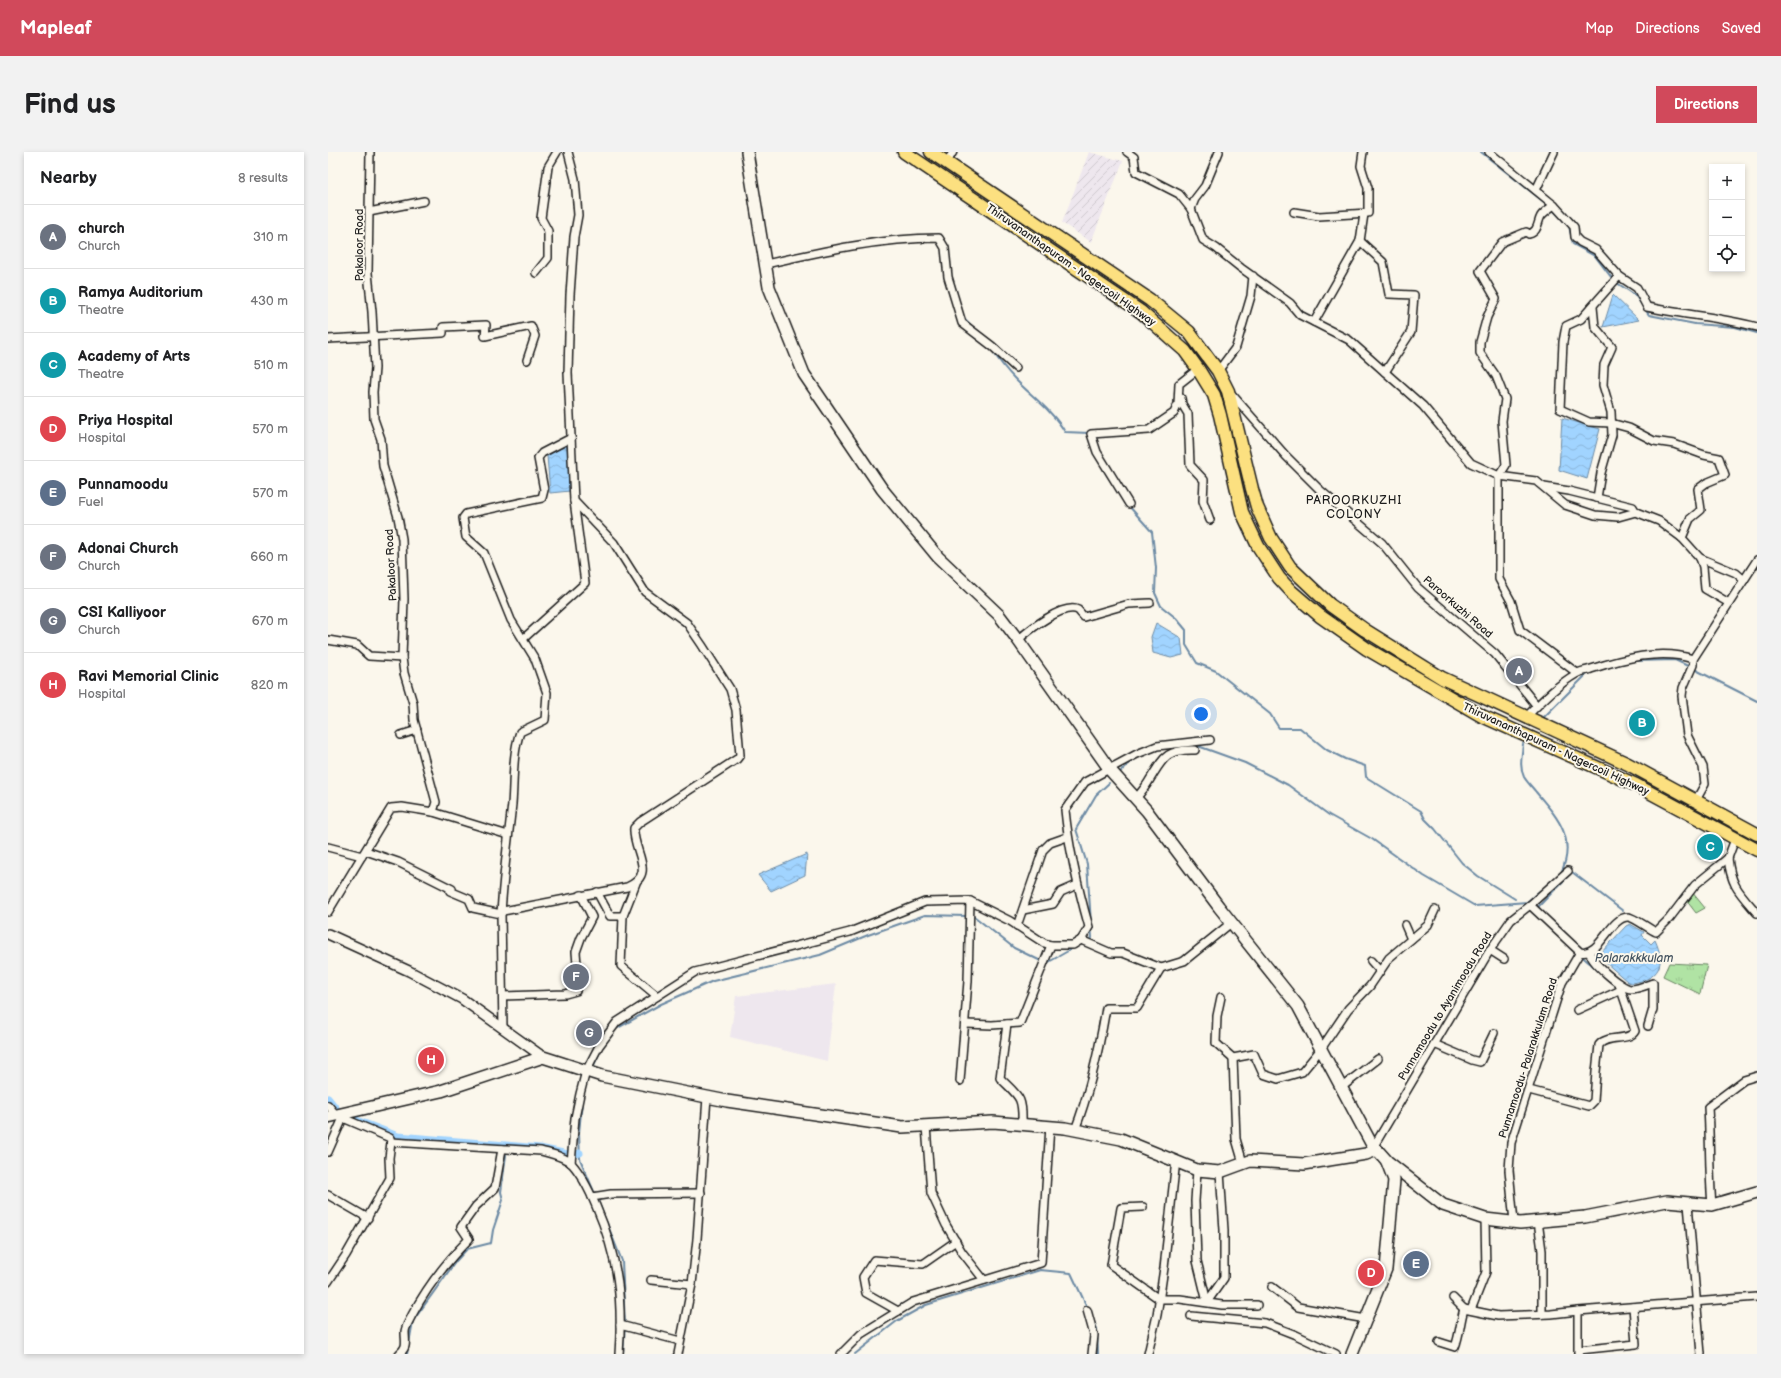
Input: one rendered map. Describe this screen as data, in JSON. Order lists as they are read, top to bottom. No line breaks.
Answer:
{"streets":{"main road":["Thiruvananthapuram - Nagercoil Highway"],"street":["Pakaloor Road","Paroorkuzhi Road","Punnamoodu to Ayanimoodu Road","Punnamoodu- Palarakkulam Road"]},"crossings":[["Thiruvananthapuram - Nagercoil Highway","Paroorkuzhi Road"]],"districts":["PAROORKUZHI COLONY"],"water":["Palarakkkulam"],"page":{"header":"Mapleaf","nav":["Map","Directions","Saved"],"buttons":"Directions","title":"Find us","heading":["Nearby","8 results"],"map_buttons":["+","−"],"list":[{"mark":"A","name":"church","note":"Church","value":"310 m"},{"mark":"B","name":"Ramya Auditorium","note":"Theatre","value":"430 m"},{"mark":"C","name":"Academy of Arts","note":"Theatre","value":"510 m"},{"mark":"D","name":"Priya Hospital","note":"Hospital","value":"570 m"},{"mark":"E","name":"Punnamoodu","note":"Fuel","value":"570 m"},{"mark":"F","name":"Adonai Church","note":"Church","value":"660 m"},{"mark":"G","name":"CSI Kalliyoor","note":"Church","value":"670 m"},{"mark":"H","name":"Ravi Memorial Clinic","note":"Hospital","value":"820 m"}],"pins":["A","B","C","F","G","H","E","D"]}}
